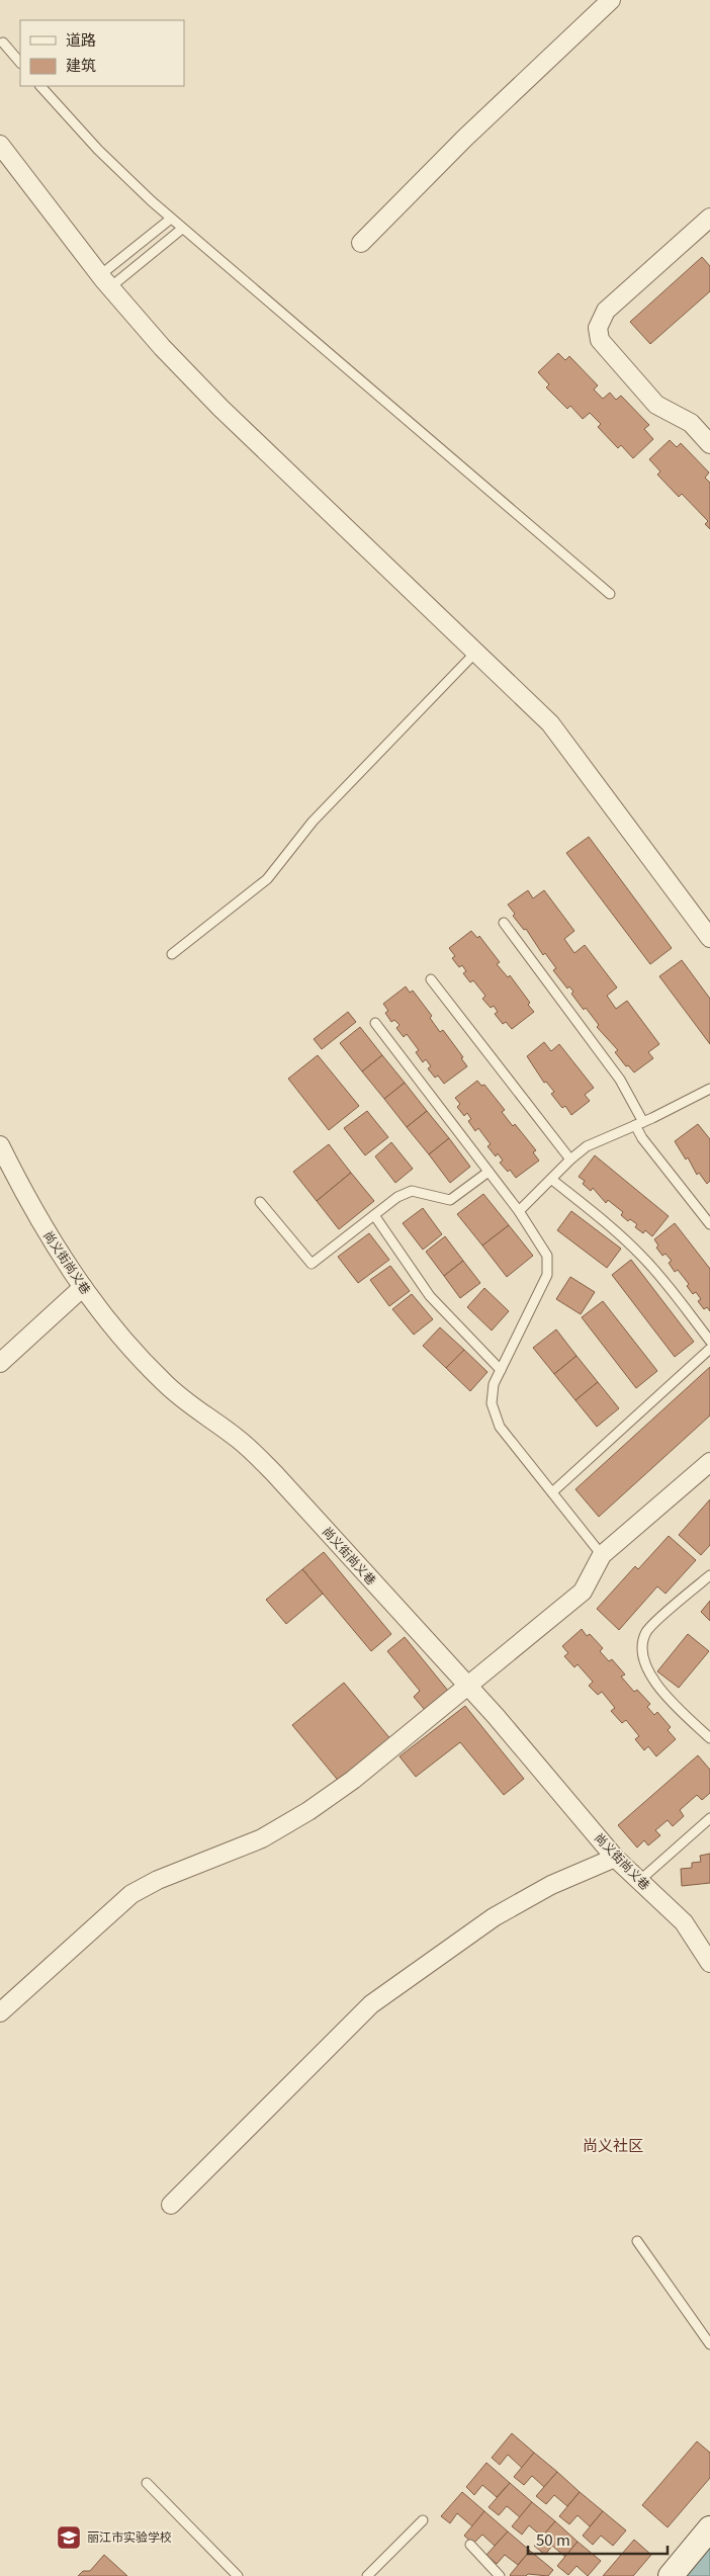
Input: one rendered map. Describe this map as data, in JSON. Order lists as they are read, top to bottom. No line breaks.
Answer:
{"streets":{"street":["尚义街尚义巷"]},"districts":["尚义社区"],"places":{"school or university":["丽江市实验学校"]},"legend":["道路","建筑"],"scale_bar":"50 m"}
